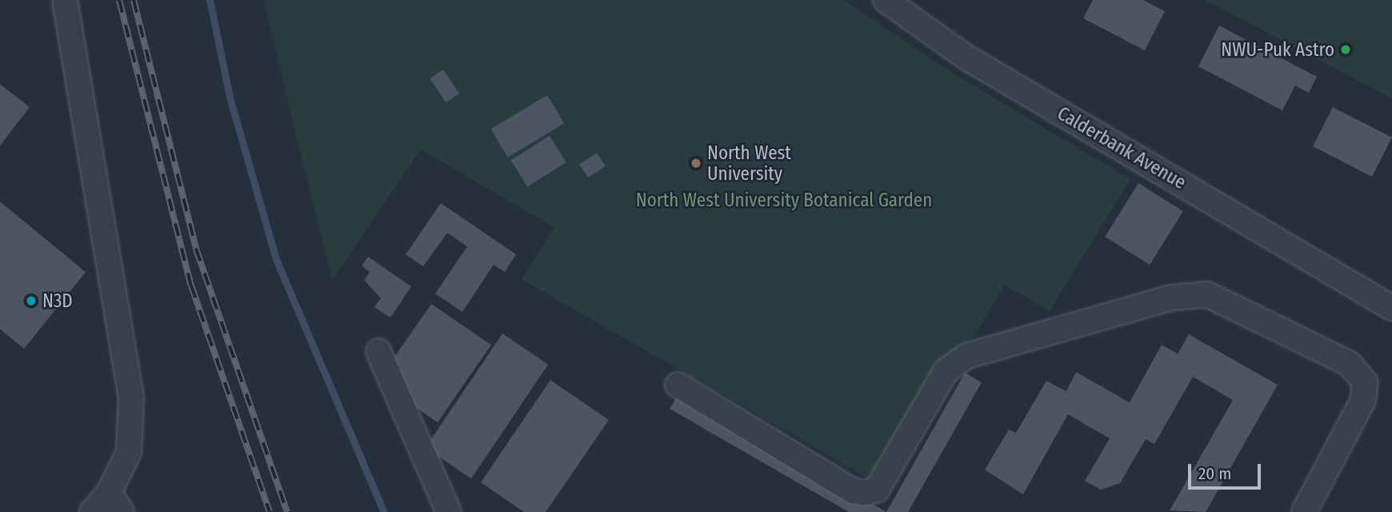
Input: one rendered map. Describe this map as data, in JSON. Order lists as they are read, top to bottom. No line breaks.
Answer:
{"streets":{"street":["Calderbank Avenue"]},"parks":["North West University Botanical Garden"],"places":["NWU-Puk Astro","North West University","N3D"],"scale_bar":"20 m"}
